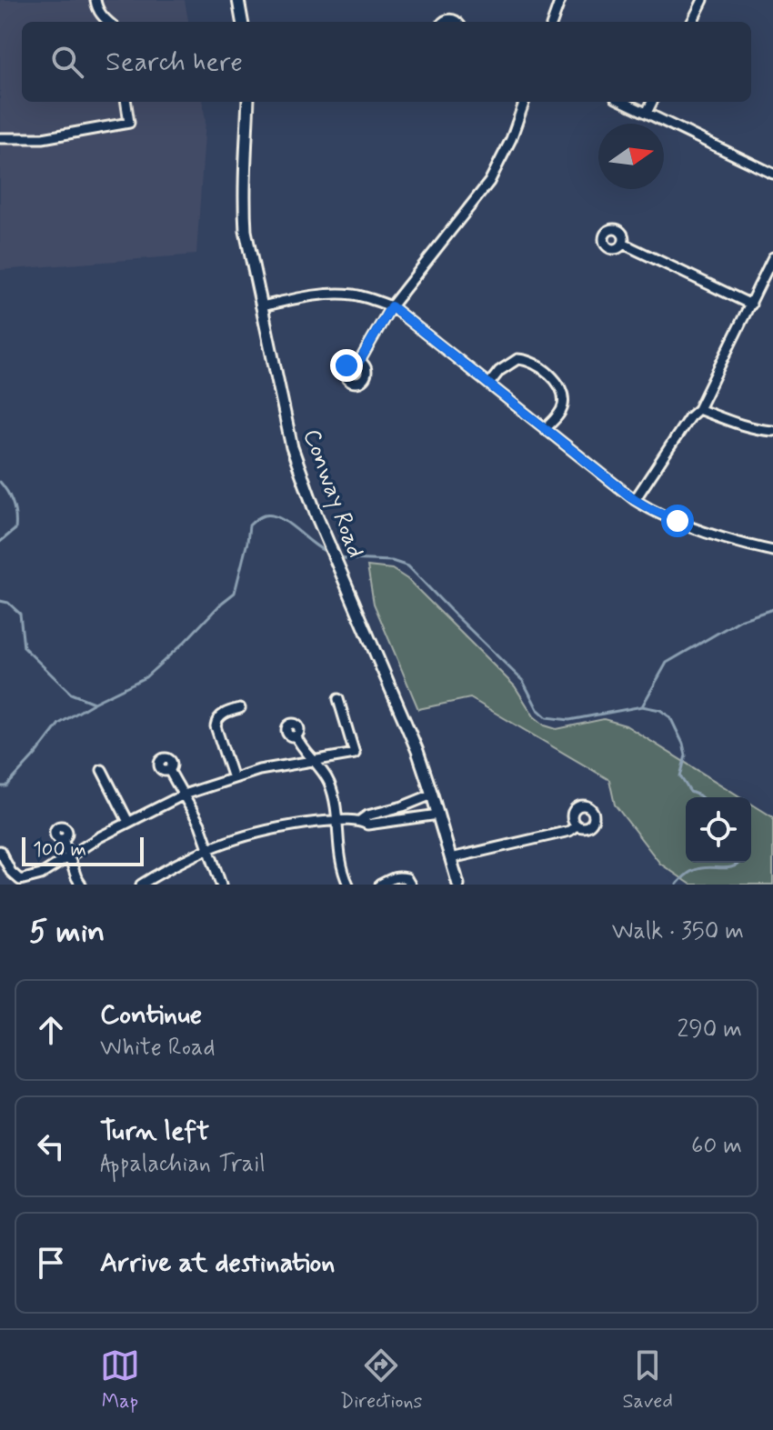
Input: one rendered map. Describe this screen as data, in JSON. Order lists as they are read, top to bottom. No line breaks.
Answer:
{"streets":{"street":["Conway Road"]},"scale_bar":"100 m","north":"right","page":{"search":"Search here","scale":"100 m","heading":["5 min","Walk · 350 m"],"list":[["Continue","White Road","290 m"],["Turn left","Appalachian Trail","60 m"],"Arrive at destination"],"nav":["Map","Directions","Saved"]}}
